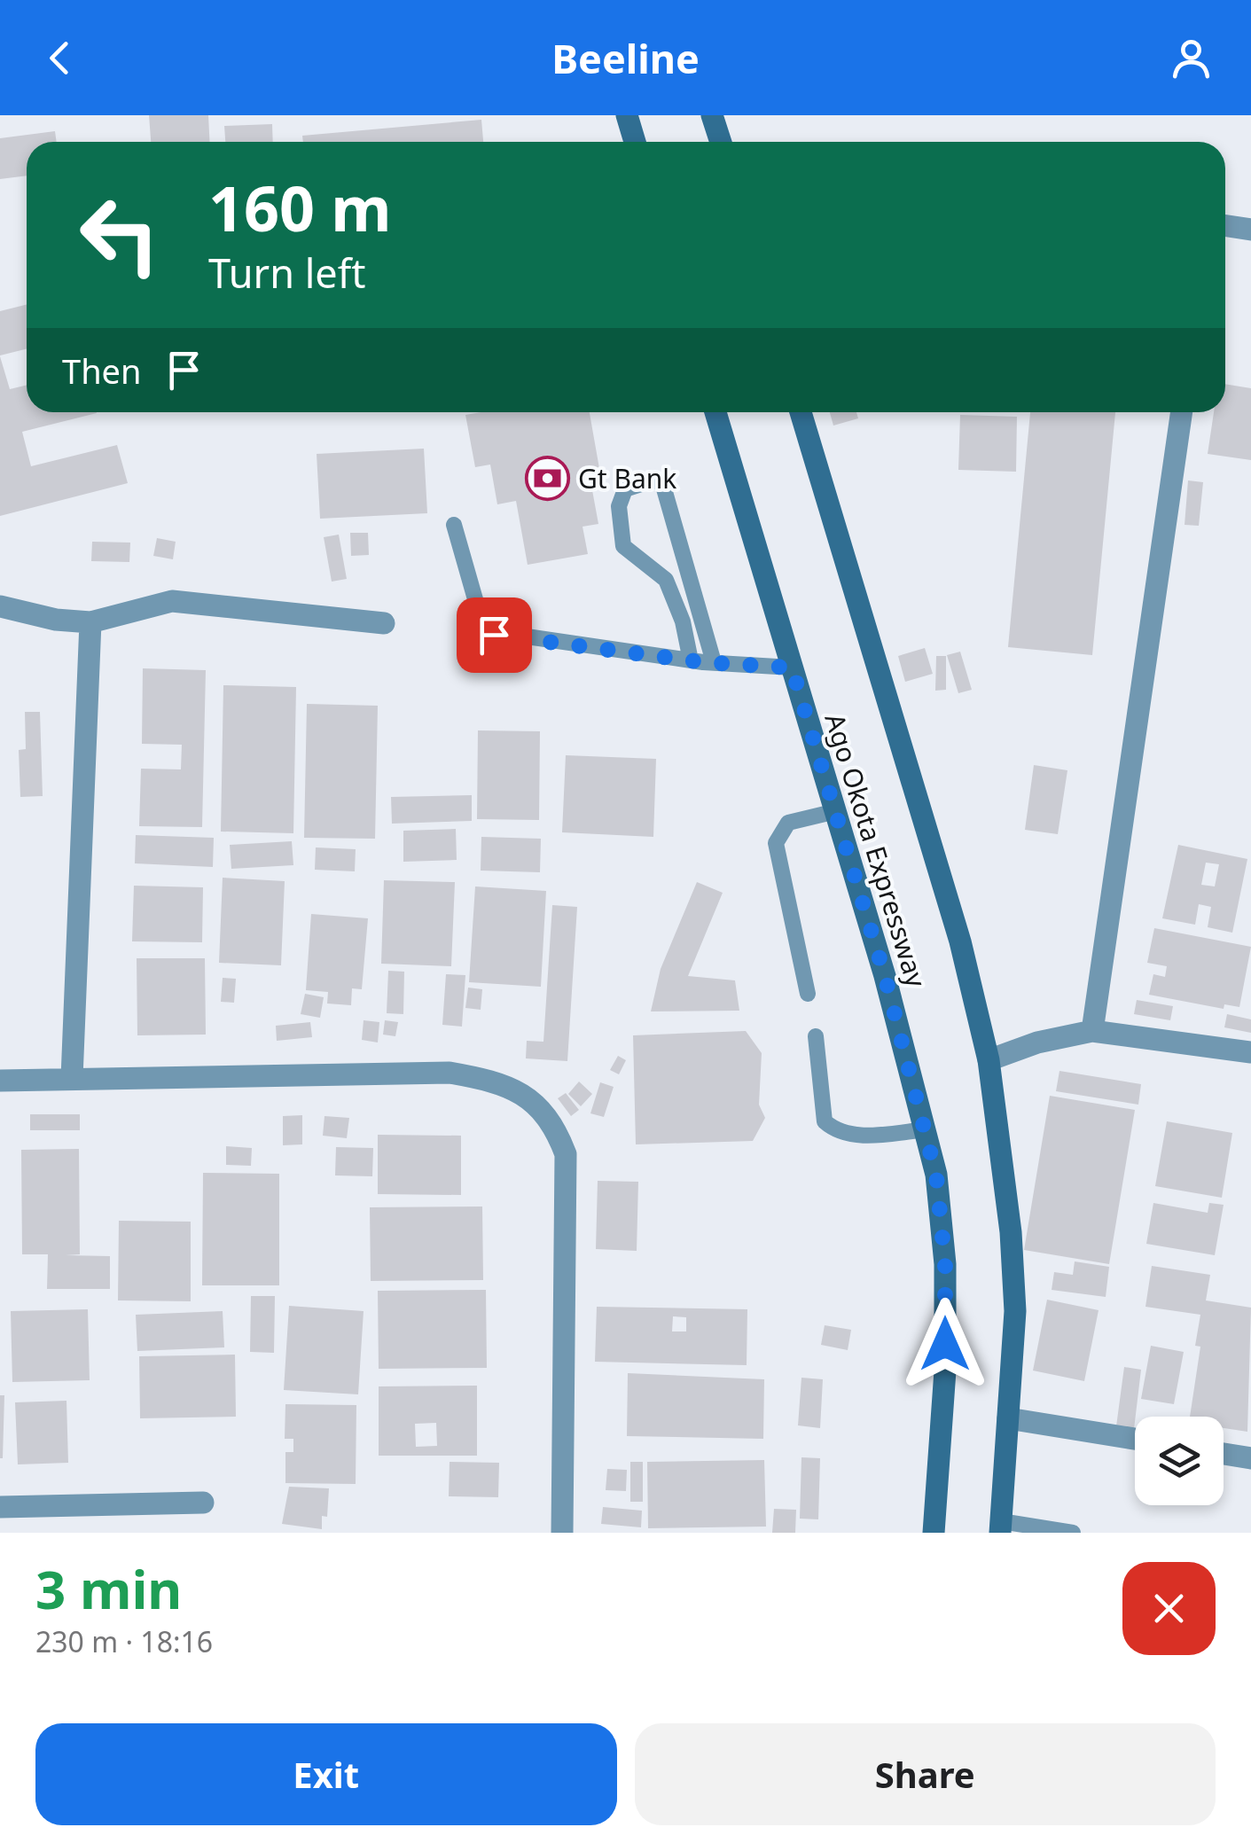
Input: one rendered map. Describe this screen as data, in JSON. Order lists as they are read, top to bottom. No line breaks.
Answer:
{"streets":{"main road":["Ago Okota Expressway"]},"places":{"bank":["Gt Bank"]},"page":{"header":"Beeline","turn":["160 m","Turn left"],"then":"Then","heading":["3 min","230 m · 18:16"],"buttons":["Exit","Share"]}}
